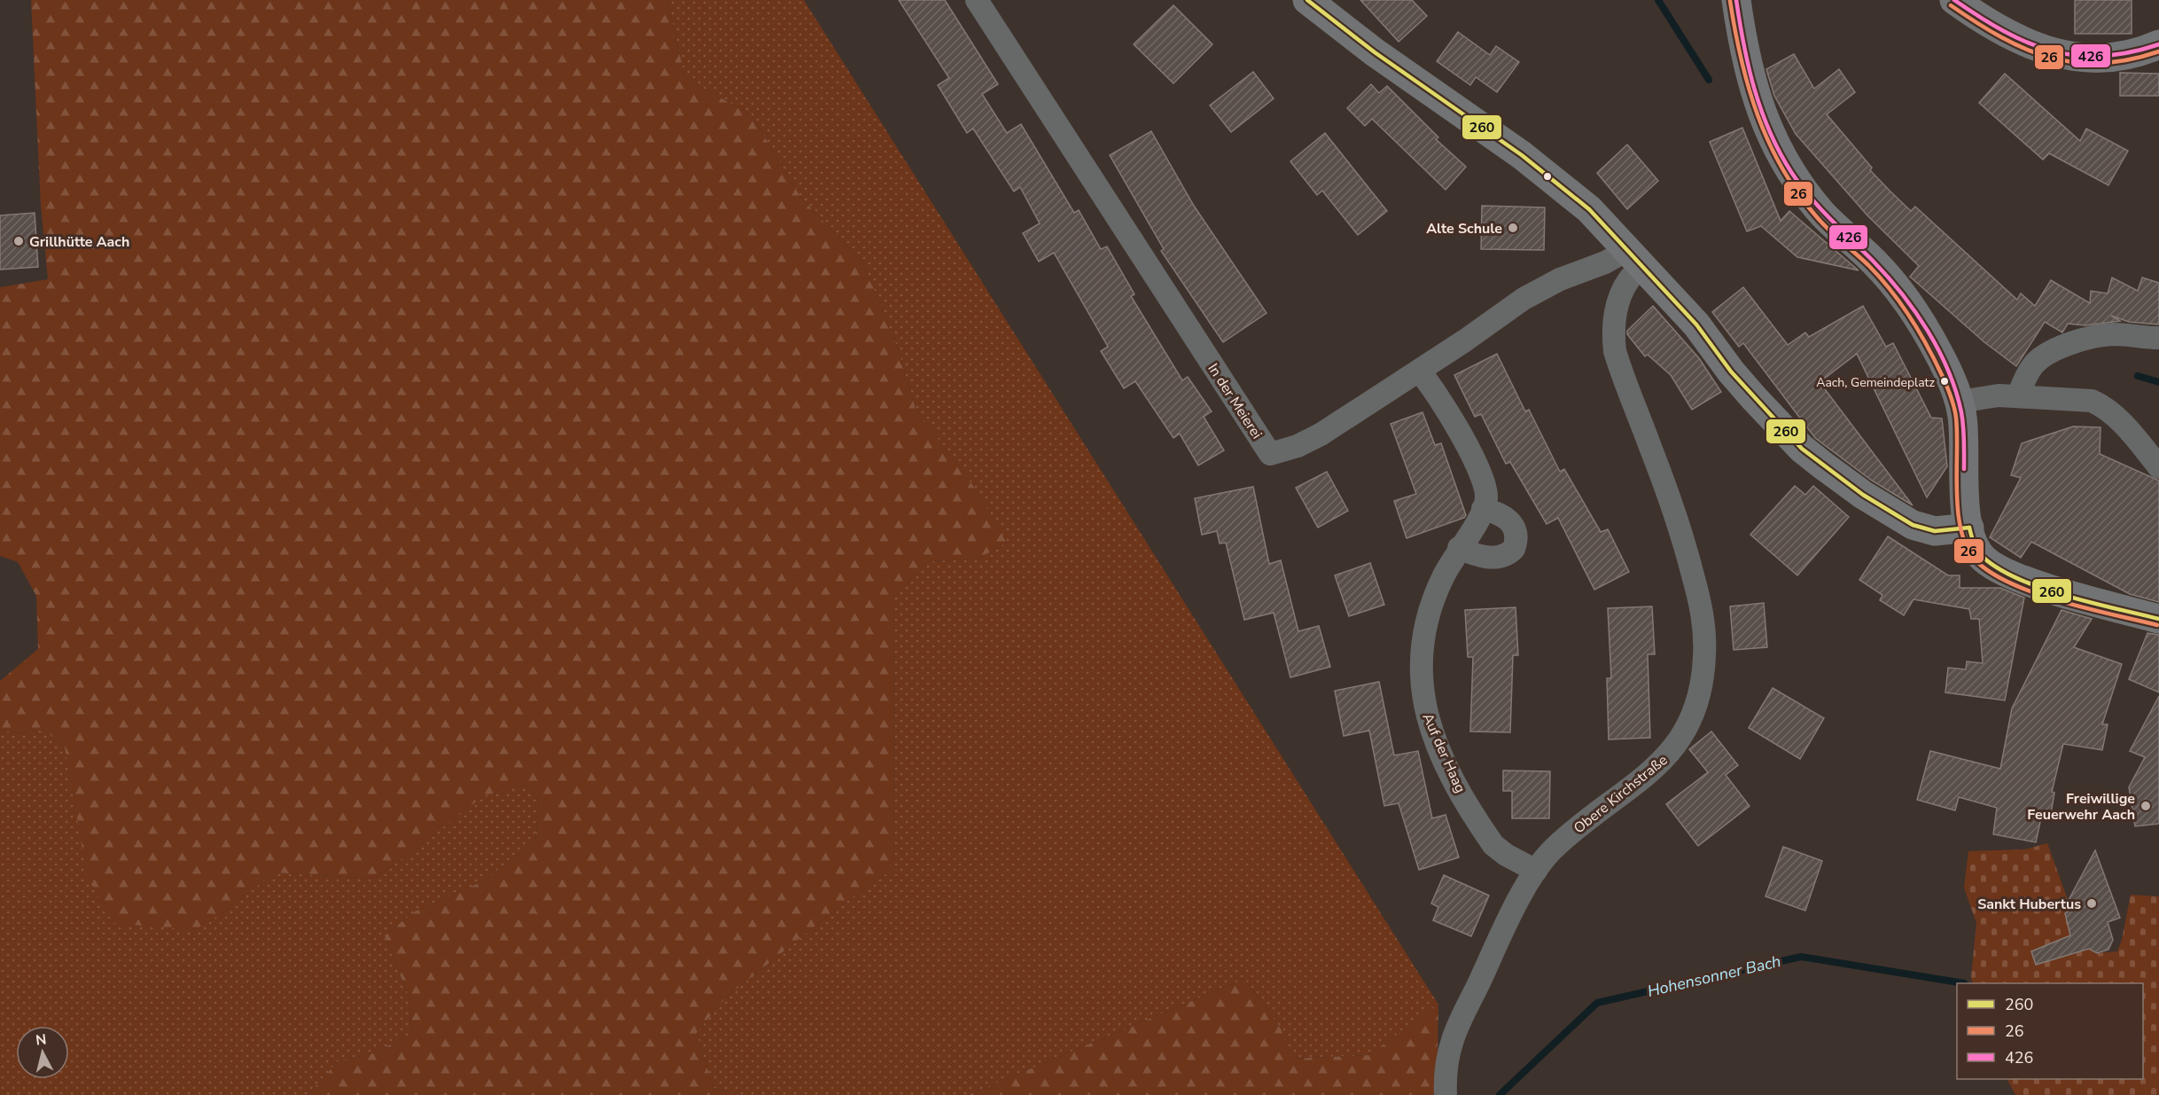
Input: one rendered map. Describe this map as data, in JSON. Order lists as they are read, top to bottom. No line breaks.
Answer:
{"streets":{"street":["In der Meierei","Auf der Haag","Obere Kirchstraße"]},"crossings":[["In der Meierei","Obere Kirchstraße"],["Auf der Haag","Obere Kirchstraße"]],"water":["Hohensonner Bach"],"places":["Alte Schule","Grillhütte Aach","Aach, Gemeindeplatz","Freiwillige Feuerwehr Aach","Sankt Hubertus"],"lines":["transit line 260","transit line 426","transit line 26"],"legend":["260","26","426"],"north":"top"}
